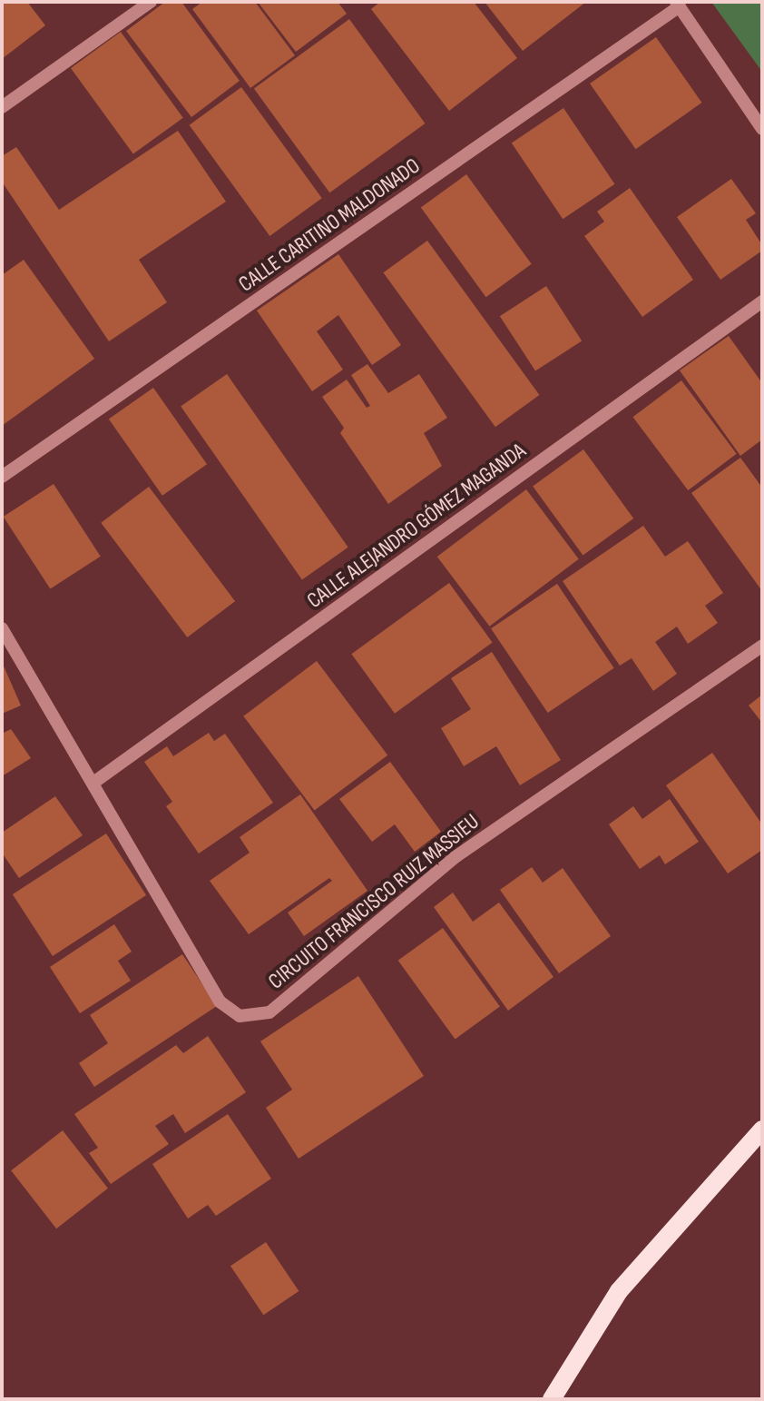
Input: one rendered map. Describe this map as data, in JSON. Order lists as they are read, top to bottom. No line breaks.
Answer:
{"streets":{"street":["CALLE CARITINO MALDONADO","CALLE ALEJANDRO GÓMEZ MAGANDA","CIRCUITO FRANCISCO RUIZ MASSIEU"]},"crossings":[["CALLE ALEJANDRO GÓMEZ MAGANDA","CIRCUITO FRANCISCO RUIZ MASSIEU"]]}
